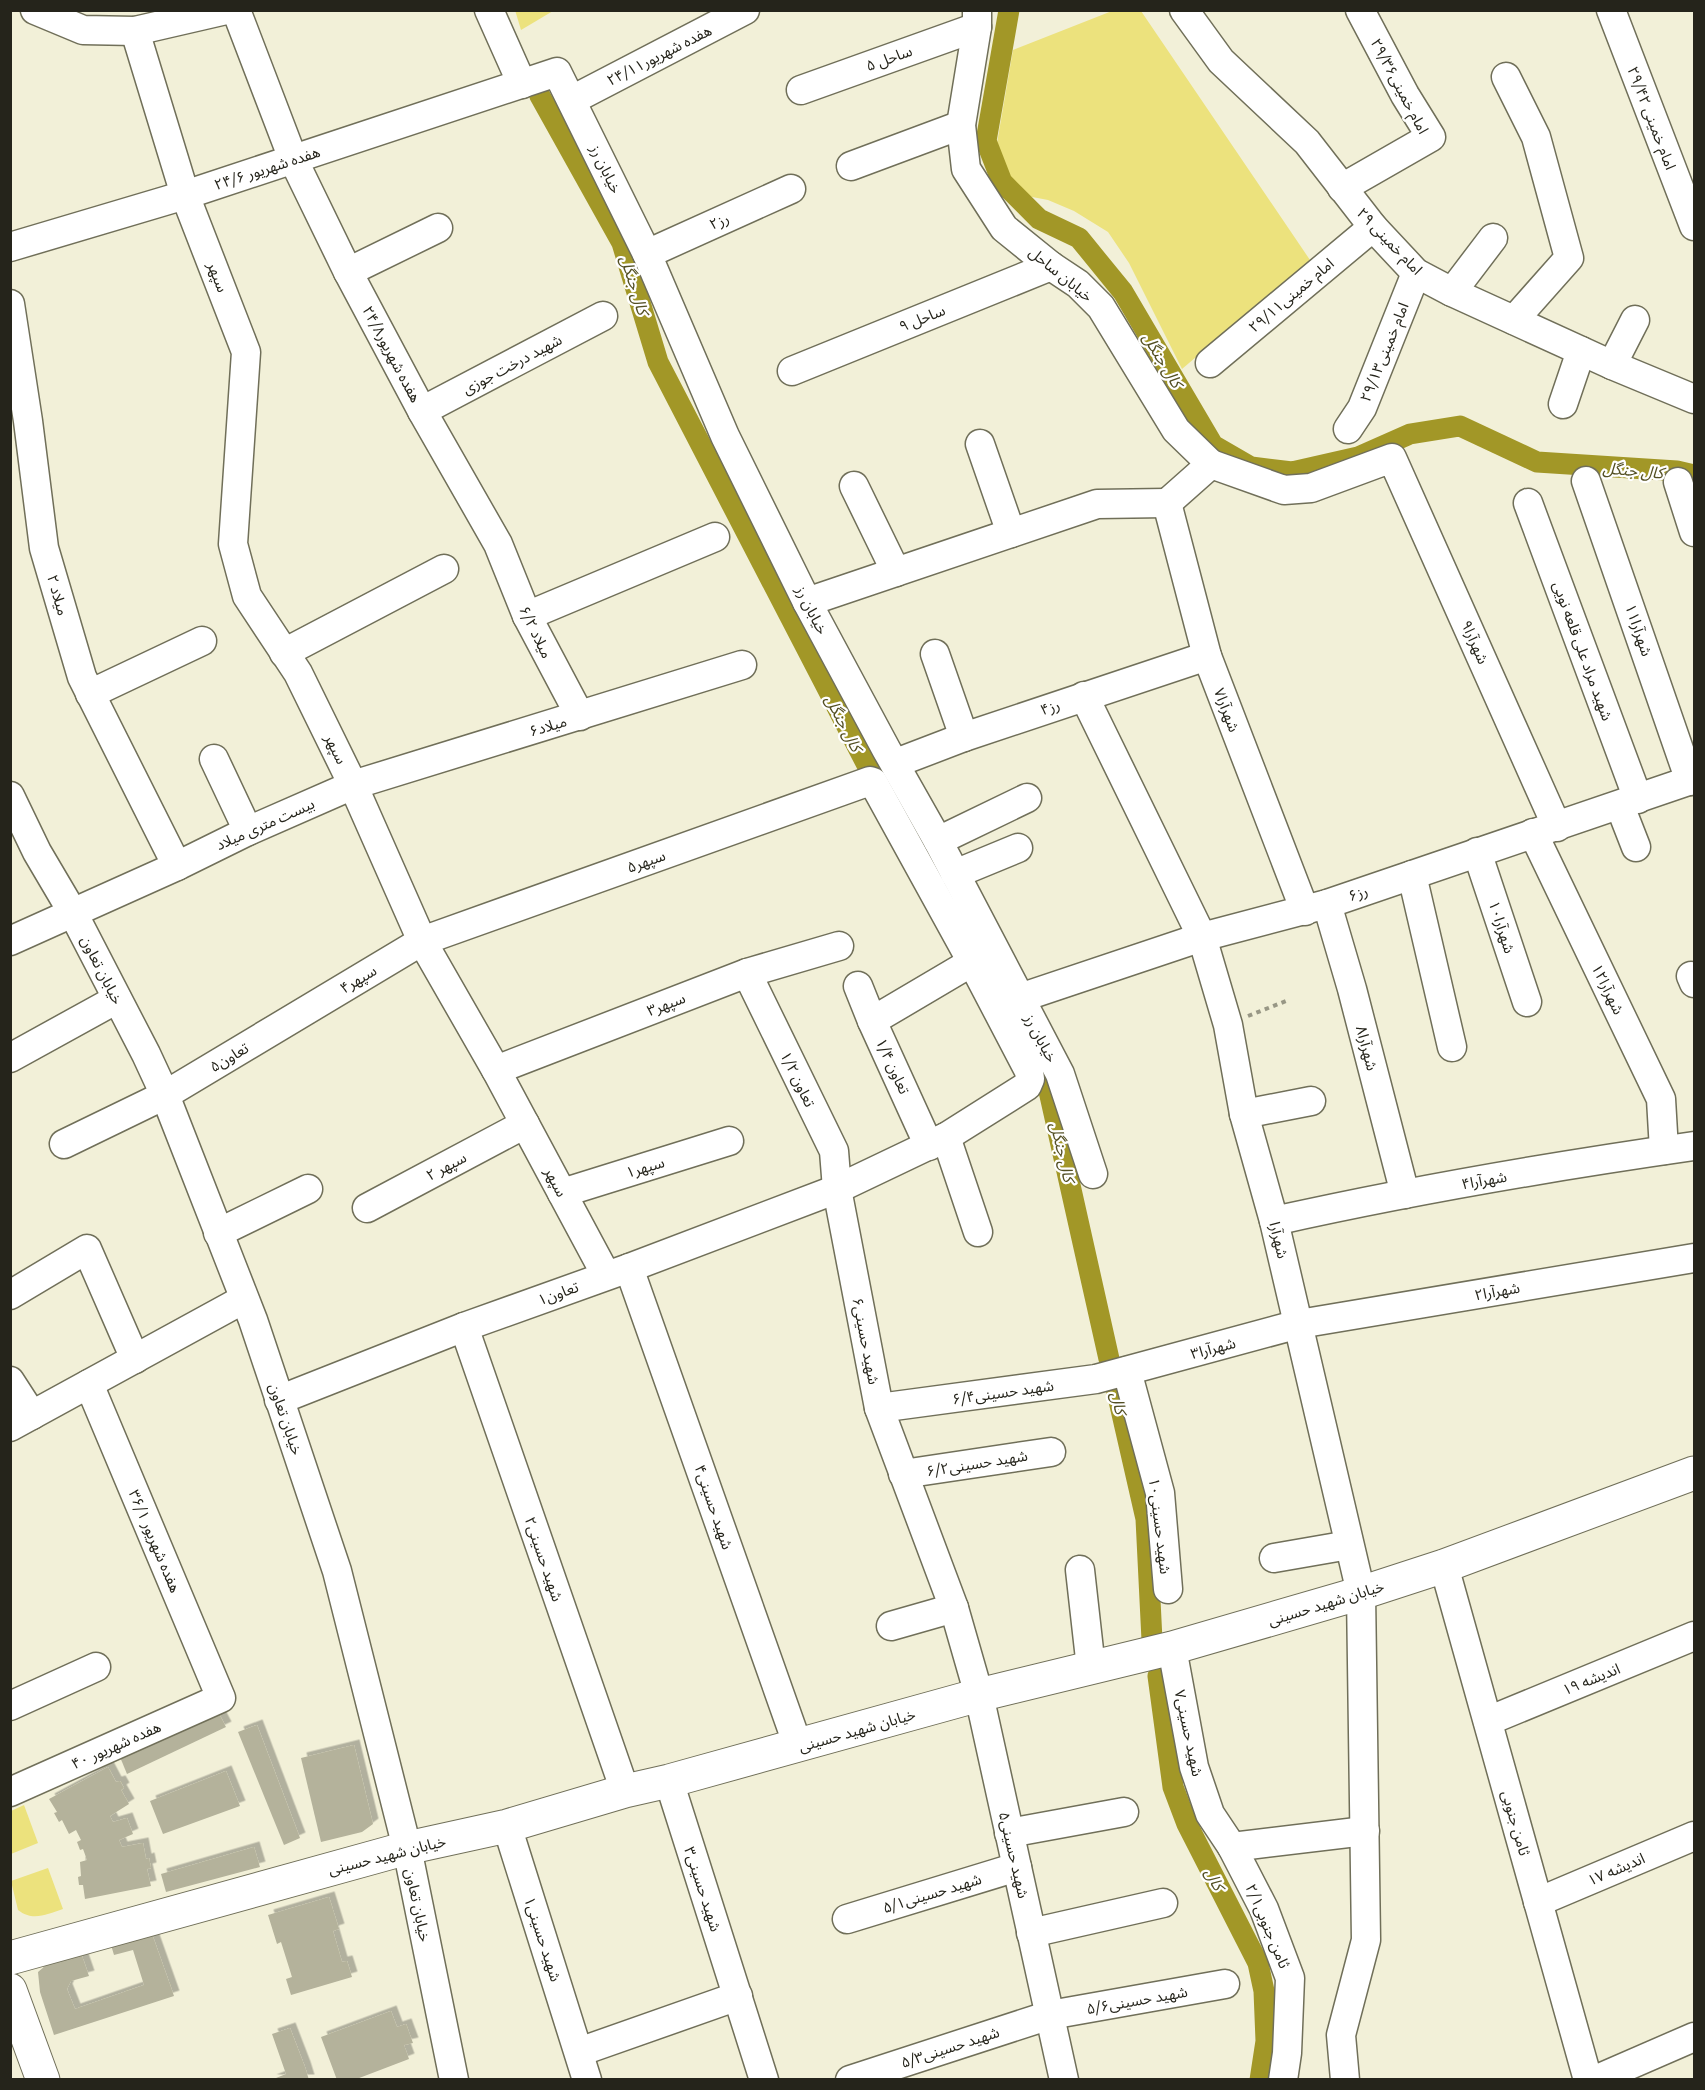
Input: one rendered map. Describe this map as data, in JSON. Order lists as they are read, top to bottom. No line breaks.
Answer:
{"streets":{"main road":["خیابان شهید حسینی"],"street":["هفده شهریور۲۴/۱۱","ساحل ۵","امام خمینی۲۹/۳۶","امام خمینی ۲۹/۴۲","هفده شهریور ۲۴/۶","خیابان رز","رز۲","امام خمینی ۲۹","خیابان ساحل","سپهر","امام خمینی۲۹/۱۱","ساحل ۹","امام خمینی۲۹/۱۳","هفده شهریور۲۴/۸","شهید درخت جوزی","میلاد ۲","شهرآرا۱۱","میلاد ۶/۲","شهرآرا۹","شهید مراد علی قلعه نویی","رز۴","شهرآرا۷","میلاد۶","بیست متری میلاد","سپهر۵","رز۶","شهرآرا۱۰","خیابان تعاون","سپهر۴","شهرآرا۱۲","سپهر۳","شهرآرا۸","تعاون۵","تعاون ۱/۴","تعاون ۱/۲","سپهر ۲","سپهر۱","شهرآرا۴","شهرآرا","شهرآرا۲","تعاون۱","شهید حسینی۶","شهرآرا۳","شهید حسینی۶/۴","شهید حسینی۶/۲","شهید حسینی۴","شهید حسینی۱۰","هفده شهریور ۳۶/۱","شهید حسینی۲","اندیشه ۱۹","شهید حسینی۷","هفده شهریور ۴۰","ثامن جنوبی","شهید حسینی۵","اندیشه ۱۷","شهید حسینی۳","شهید حسینی۵/۱","ثامن جنوبی۲/۱","شهید حسینی۱","شهید حسینی۵/۶","شهید حسینی۵/۳"]},"crossings":[["هفده شهریور۲۴/۱۱","خیابان رز"],["ساحل ۵","خیابان ساحل"],["امام خمینی۲۹/۳۶","امام خمینی ۲۹"],["هفده شهریور ۲۴/۶","خیابان رز"],["هفده شهریور ۲۴/۶","سپهر"],["هفده شهریور ۲۴/۶","هفده شهریور۲۴/۸"],["خیابان رز","رز۲"],["خیابان رز","رز۴"],["خیابان رز","رز۶"],["امام خمینی ۲۹","امام خمینی۲۹/۱۱"],["امام خمینی ۲۹","امام خمینی۲۹/۱۳"],["خیابان ساحل","ساحل ۹"],["خیابان ساحل","شهرآرا۹"],["سپهر","میلاد۶"],["سپهر","بیست متری میلاد"],["سپهر","سپهر۵"],["سپهر","سپهر۴"],["سپهر","سپهر۳"],["سپهر","سپهر ۲"],["سپهر","سپهر۱"],["سپهر","تعاون۱"],["سپهر","شهید حسینی۴"],["هفده شهریور۲۴/۸","شهید درخت جوزی"],["هفده شهریور۲۴/۸","میلاد ۶/۲"],["میلاد ۲","بیست متری میلاد"],["شهرآرا۱۱","رز۶"],["میلاد ۶/۲","میلاد۶"],["شهرآرا۹","رز۶"],["شهرآرا۹","شهرآرا۱۲"],["شهید مراد علی قلعه نویی","رز۶"],["رز۴","شهرآرا۷"],["رز۴","شهرآرا"],["شهرآرا۷","رز۶"],["شهرآرا۷","شهرآرا۸"],["میلاد۶","بیست متری میلاد"],["بیست متری میلاد","خیابان تعاون"],["سپهر۵","سپهر۴"],["رز۶","شهرآرا۱۰"],["رز۶","شهرآرا۱۲"],["رز۶","شهرآرا۸"],["رز۶","شهرآرا"],["خیابان تعاون","تعاون۵"],["خیابان تعاون","تعاون۱"],["خیابان تعاون","خیابان شهید حسینی"],["سپهر۴","تعاون۵"],["شهرآرا۱۲","شهرآرا۴"],["سپهر۳","تعاون ۱/۲"],["شهرآرا۸","شهرآرا۴"],["تعاون ۱/۲","تعاون۱"],["تعاون ۱/۲","شهید حسینی۶"],["شهرآرا۴","شهرآرا"],["شهرآرا","شهرآرا۲"],["شهرآرا","شهرآرا۳"],["شهرآرا","خیابان شهید حسینی"],["شهرآرا۲","شهرآرا۳"],["تعاون۱","شهید حسینی۶"],["تعاون۱","شهید حسینی۴"],["تعاون۱","شهید حسینی۲"],["شهید حسینی۶","شهید حسینی۶/۴"],["شهید حسینی۶","شهید حسینی۶/۲"],["شهید حسینی۶","خیابان شهید حسینی"],["شهید حسینی۶","شهید حسینی۵"],["شهرآرا۳","شهید حسینی۶/۴"],["شهرآرا۳","شهید حسینی۱۰"],["شهید حسینی۶/۴","شهید حسینی۱۰"],["شهید حسینی۴","خیابان شهید حسینی"],["هفده شهریور ۳۶/۱","هفده شهریور ۴۰"],["شهید حسینی۲","خیابان شهید حسینی"],["خیابان شهید حسینی","شهید حسینی۷"],["خیابان شهید حسینی","ثامن جنوبی"],["خیابان شهید حسینی","شهید حسینی۵"],["خیابان شهید حسینی","شهید حسینی۳"],["خیابان شهید حسینی","شهید حسینی۱"],["اندیشه ۱۹","ثامن جنوبی"],["شهید حسینی۷","ثامن جنوبی۲/۱"],["ثامن جنوبی","اندیشه ۱۷"],["شهید حسینی۵","شهید حسینی۵/۱"],["شهید حسینی۵","شهید حسینی۵/۶"],["شهید حسینی۵","شهید حسینی۵/۳"],["شهید حسینی۵/۶","شهید حسینی۵/۳"]],"water":["کال جنگل","کال"]}
